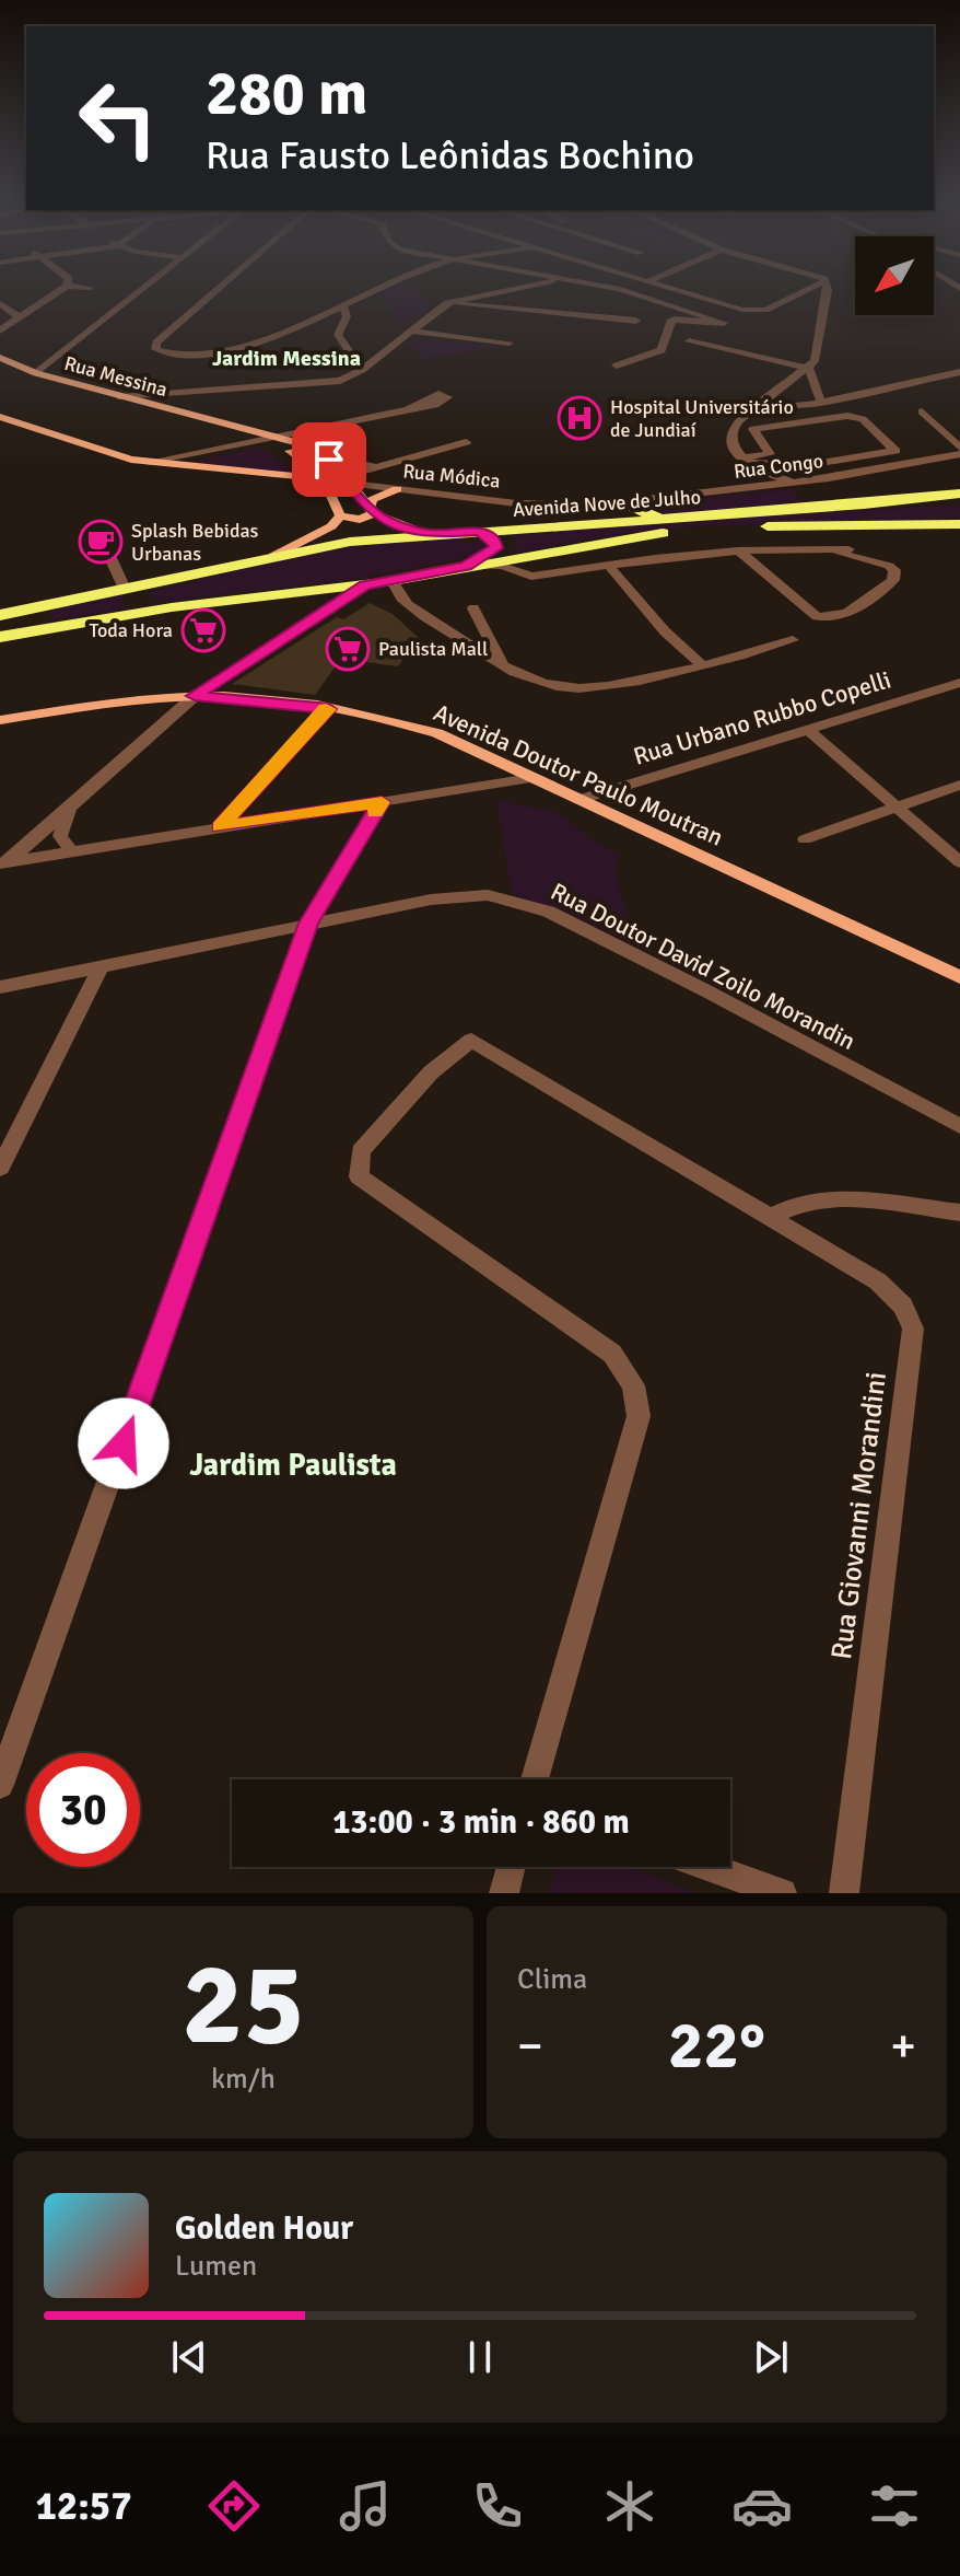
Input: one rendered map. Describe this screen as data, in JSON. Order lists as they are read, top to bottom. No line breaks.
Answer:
{"streets":{"main road":["Avenida Nove de Julho"],"street":["Rua Messina","Rua Congo","Rua Módica","Rua Urbano Rubbo Copelli","Avenida Doutor Paulo Moutran","Rua Doutor David Zoilo Morandin","Rua Giovanni Morandini"]},"crossings":[["Rua Messina","Rua Módica"],["Rua Congo","Rua Módica"],["Rua Urbano Rubbo Copelli","Avenida Doutor Paulo Moutran"]],"districts":["Jardim Messina","Jardim Paulista"],"places":{"hospital":["Hospital Universitário de Jundiaí"],"cafe":["Splash Bebidas Urbanas"],"supermarket":["Toda Hora","Paulista Mall"]},"north":"bottom left","page":{"turn":["280 m","Rua Fausto Leônidas Bochino"],"limit":"30","trip":"13:00 · 3 min · 860 m","tile":[["25","km/h"],"Clima"],"heat":["−","22°","+"],"song":["Golden Hour","Lumen"],"tabs":"12:57"}}
